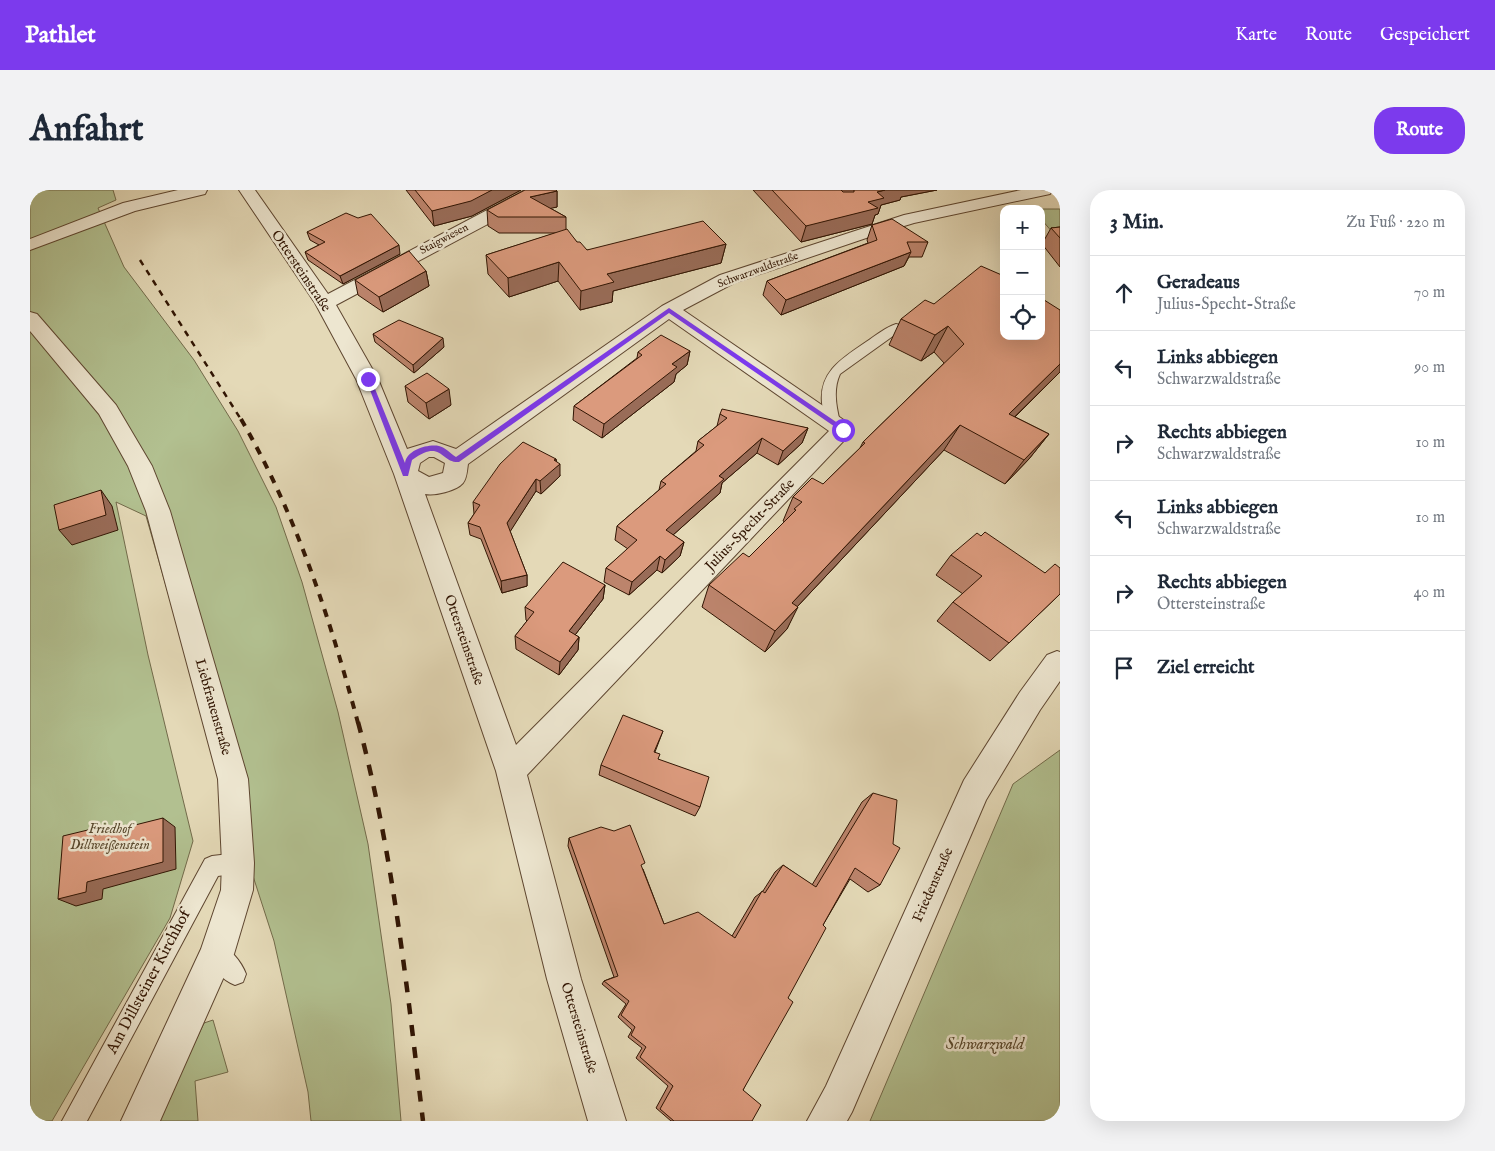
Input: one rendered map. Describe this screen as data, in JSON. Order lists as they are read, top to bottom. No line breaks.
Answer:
{"streets":{"street":["Staigwiesen","Schwarzwaldstraße","Ottersteinstraße","Julius-Specht-Straße","Liebfrauenstraße","Friedenstraße"],"lane":["Am Dillsteiner Kirchhof"]},"crossings":[["Staigwiesen","Ottersteinstraße"],["Schwarzwaldstraße","Ottersteinstraße"],["Ottersteinstraße","Julius-Specht-Straße"],["Liebfrauenstraße","Am Dillsteiner Kirchhof"]],"parks":["Friedhof Dillweißenstein","Schwarzwald"],"page":{"header":"Pathlet","nav":["Karte","Route","Gespeichert"],"buttons":"Route","title":"Anfahrt","heading":["3 Min.","Zu Fuß · 220 m"],"map_buttons":["+","−"],"list":[["Geradeaus","Julius-Specht-Straße","70 m"],["Links abbiegen","Schwarzwaldstraße","90 m"],["Rechts abbiegen","Schwarzwaldstraße","10 m"],["Links abbiegen","Schwarzwaldstraße","10 m"],["Rechts abbiegen","Ottersteinstraße","40 m"],"Ziel erreicht"]}}
